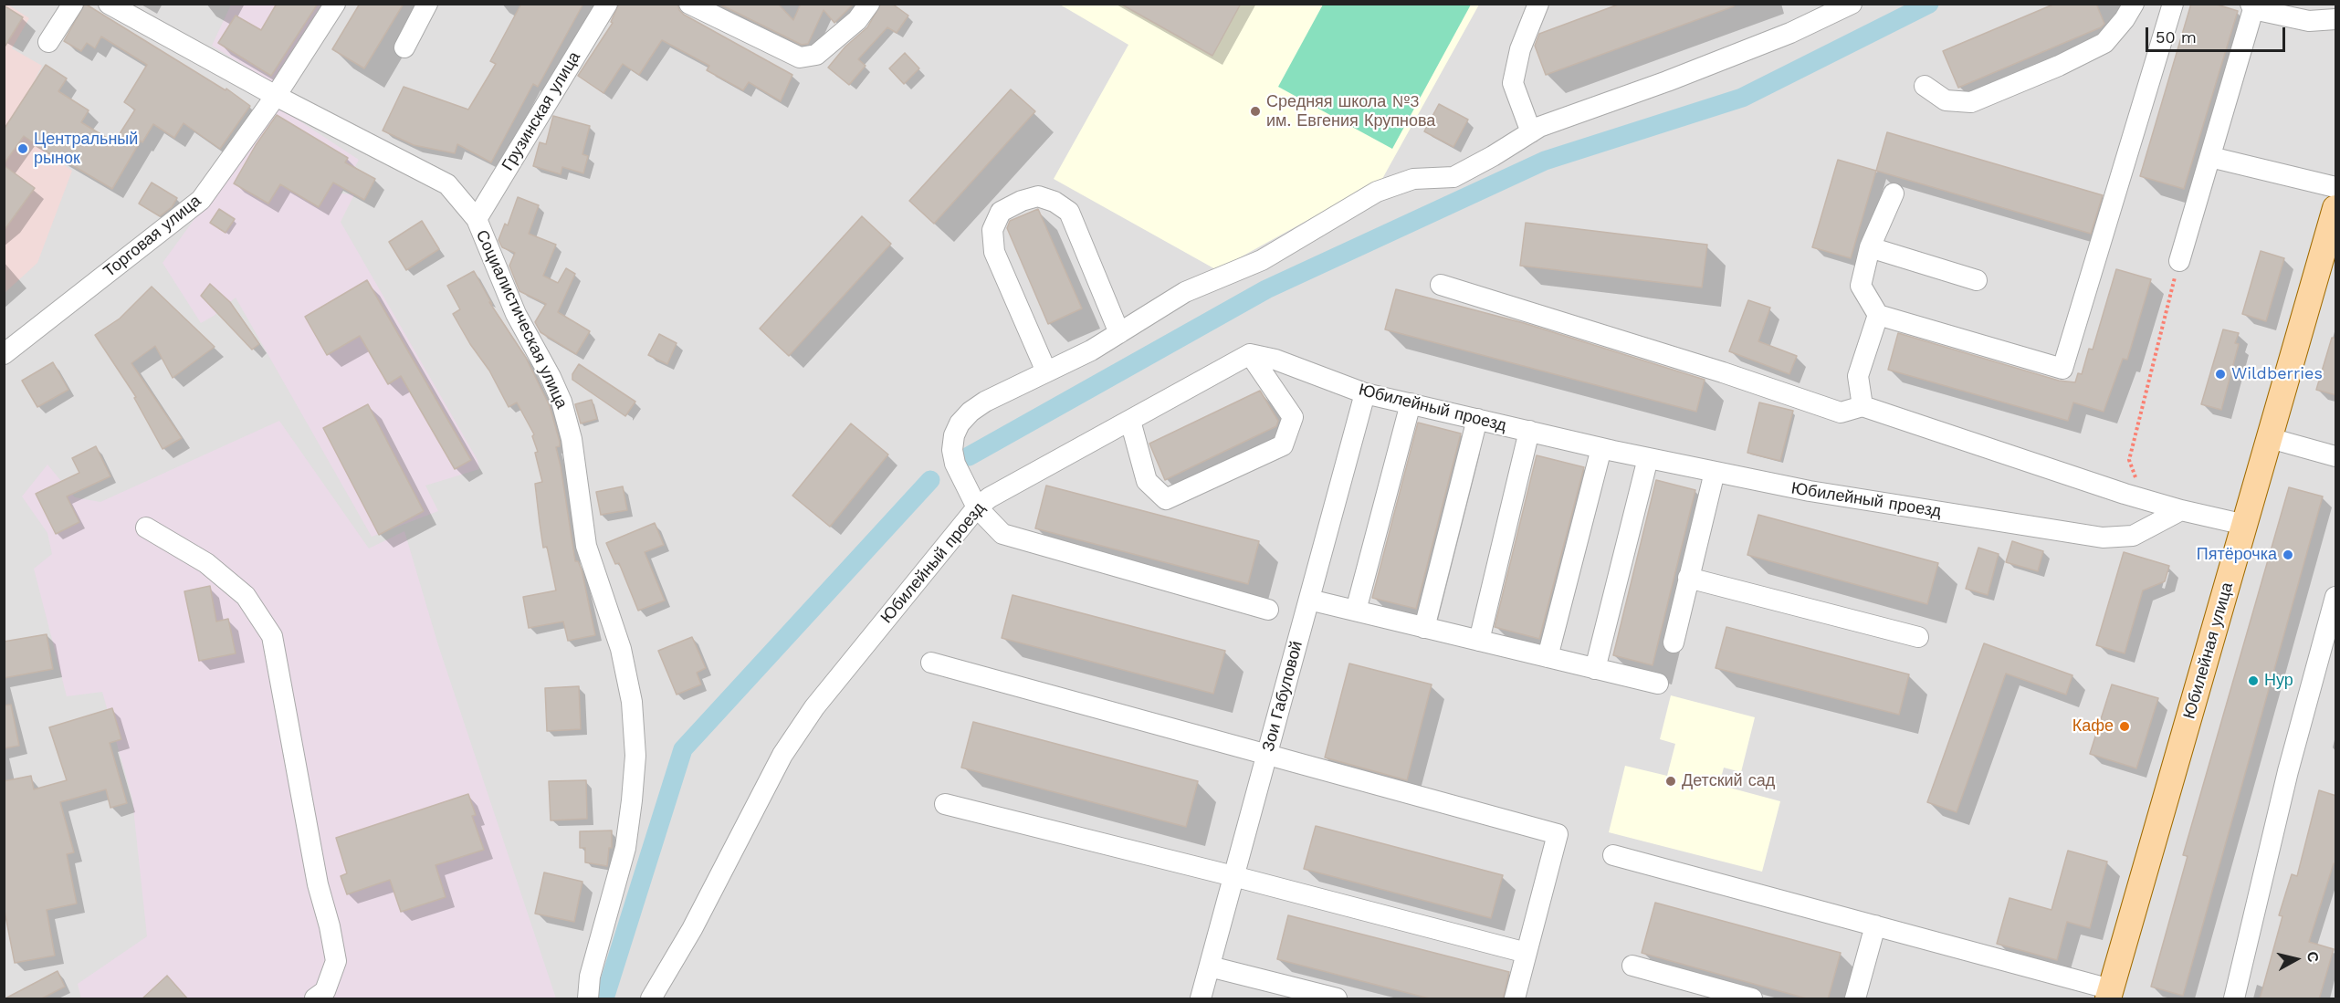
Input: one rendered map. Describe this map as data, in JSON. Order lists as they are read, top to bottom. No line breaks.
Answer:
{"streets":{"main road":["Юбилейная улица"],"street":["Грузинская улица","Торговая улица","Социалистическая улица","Юбилейный проезд","Зои Габуловой"]},"crossings":[["Грузинская улица","Социалистическая улица"],["Торговая улица","Социалистическая улица"],["Юбилейный проезд","Зои Габуловой"]],"places":["Средняя школа №3 им. Евгения Крупнова","Центральный рынок","Wildberries","Пятёрочка","Нур","Кафе","Детский сад"],"scale_bar":"50 m","north":"right"}
